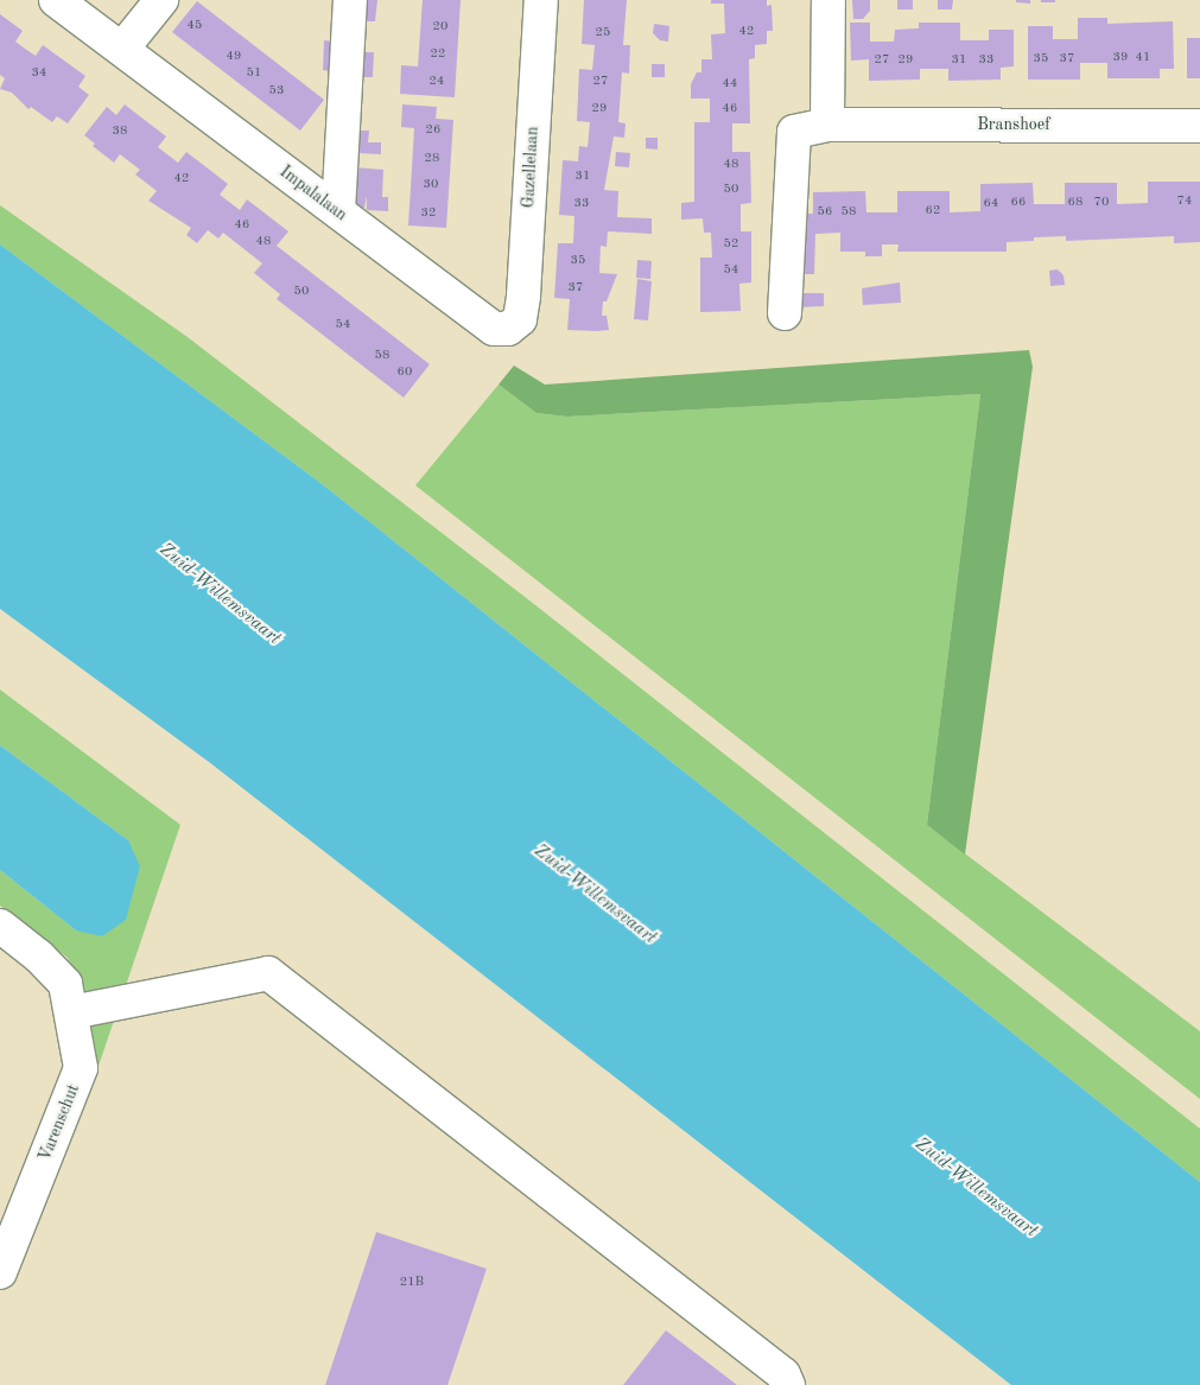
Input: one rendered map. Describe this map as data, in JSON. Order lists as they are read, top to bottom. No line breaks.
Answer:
{"streets":{"street":["Branshoef","Gazellelaan","Impalalaan","Varenschut"]},"crossings":[["Gazellelaan","Impalalaan"]],"water":["Zuid-Willemsvaart"],"house_numbers":["45","20","42","25","22","49","39","41","35","37","27","29","31","33","34","51","24","27","44","53","29","46","26","38","28","48","31","42","30","50","74","66","68","70","33","64","62","56","58","32","46","48","52","35","54","37","50","54","58","60","21B"]}
